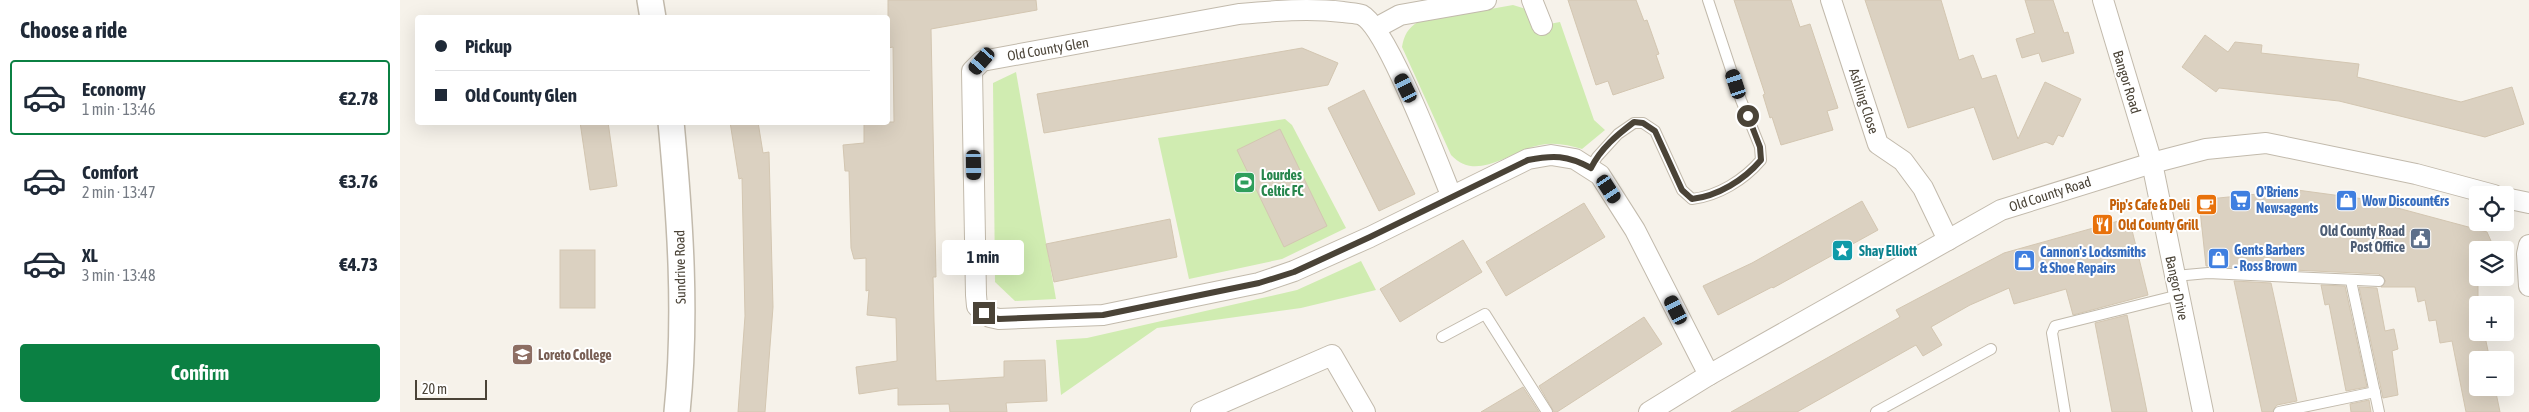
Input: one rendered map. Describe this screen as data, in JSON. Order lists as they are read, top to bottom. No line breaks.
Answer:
{"streets":{"street":["Old County Glen","Bangor Road","Ashling Close","Old County Road","Sundrive Road","Bangor Drive"]},"crossings":[["Old County Glen","Old County Road"],["Bangor Road","Old County Road"],["Bangor Road","Bangor Drive"],["Ashling Close","Old County Road"],["Old County Road","Bangor Drive"]],"places":{"sports":["Lourdes Celtic FC"],"supermarket":["O'Briens Newsagents"],"shop":["Wow Discount€rs","Gents Barbers - Ross Brown","Cannon's Locksmiths & Shoe Repairs"],"cafe":["Pip's Cafe & Deli"],"restaurant":["Old County Grill"],"public building":["Old County Road Post Office"],"place":["Shay Elliott"],"school or university":["Loreto College"]},"scale_bar":"20 m","page":{"heading":"Choose a ride","banner":["Pickup","Old County Glen"],"list":[{"name":"Economy","note":"1 min · 13:46","value":"€2.78"},{"name":"Comfort","note":"2 min · 13:47","value":"€3.76"},{"name":"XL","note":"3 min · 13:48","value":"€4.73"}],"map_buttons":["+","−"],"bubble":"1 min","buttons":"Confirm","scale":"20 m"}}
